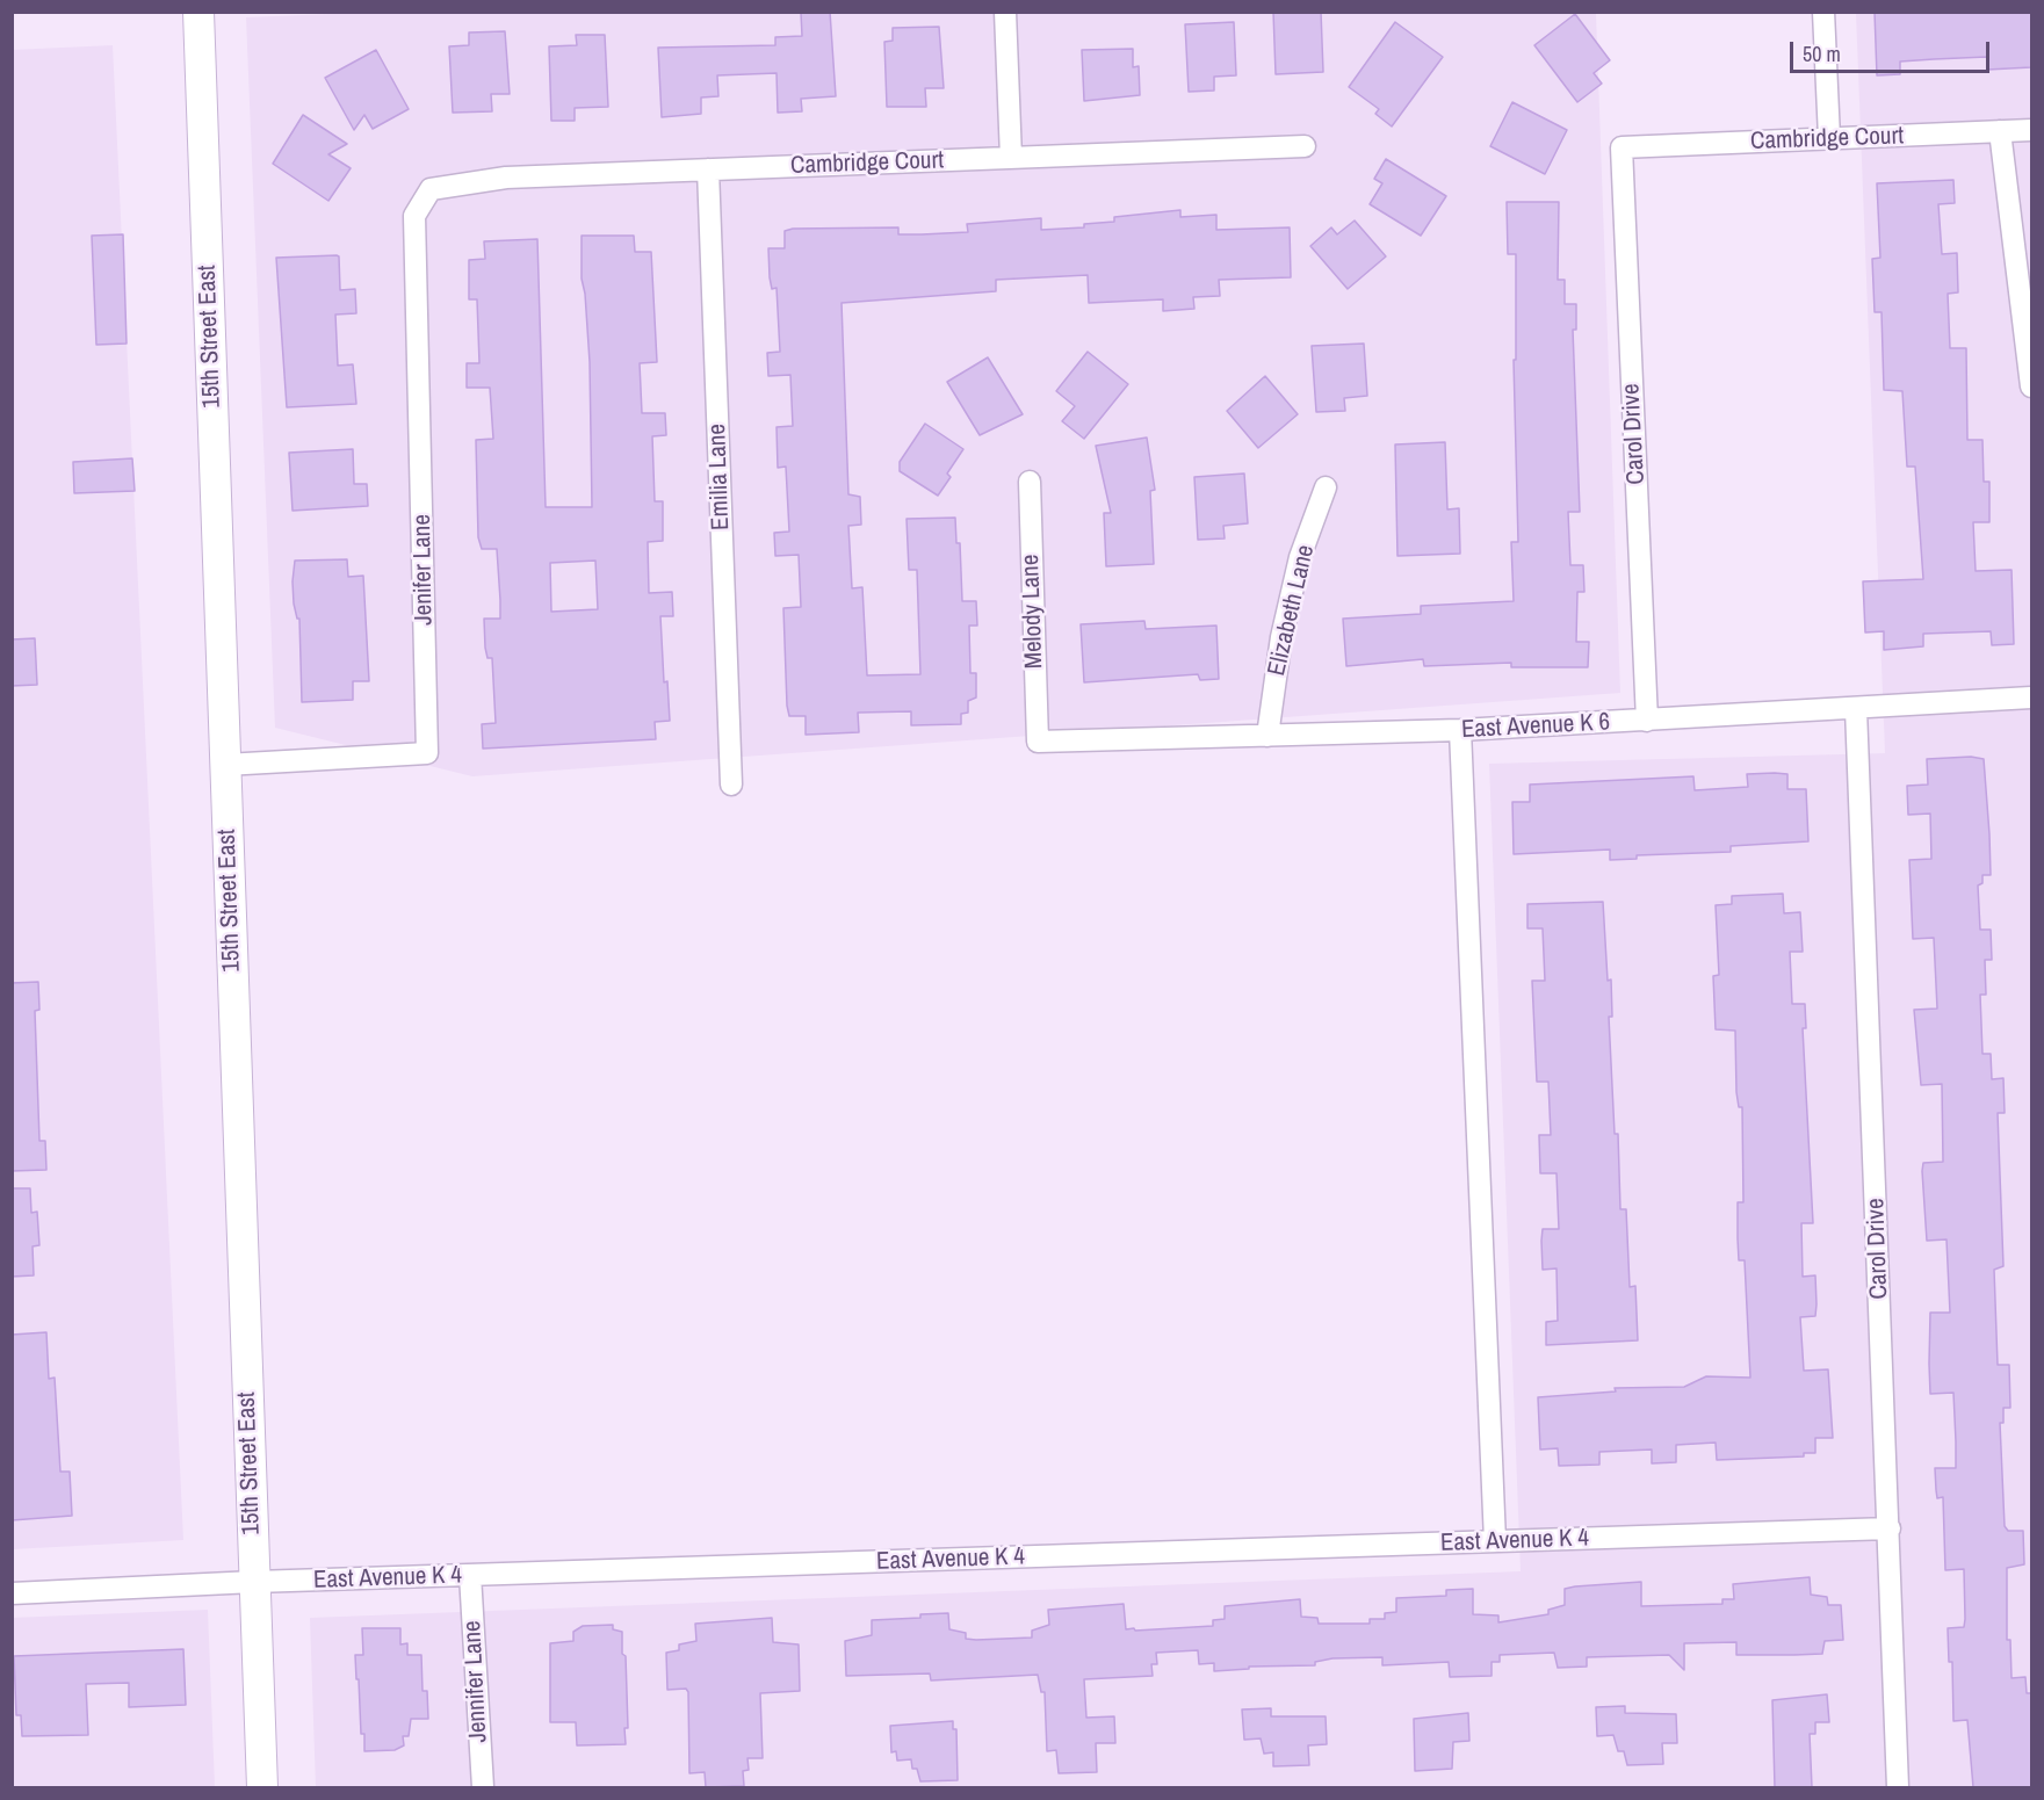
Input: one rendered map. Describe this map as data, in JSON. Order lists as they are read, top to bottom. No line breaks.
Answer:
{"streets":{"street":["Cambridge Court","15th Street East","Carol Drive","Emilia Lane","Jenifer Lane","Elizabeth Lane","Melody Lane","East Avenue K 6","East Avenue K 4","Jennifer Lane"]},"crossings":[["Cambridge Court","Carol Drive"],["Cambridge Court","Emilia Lane"],["Cambridge Court","Jenifer Lane"],["15th Street East","Jenifer Lane"],["15th Street East","East Avenue K 4"],["Carol Drive","East Avenue K 6"],["Carol Drive","East Avenue K 4"],["Elizabeth Lane","East Avenue K 6"],["Melody Lane","East Avenue K 6"],["East Avenue K 4","Jennifer Lane"]],"scale_bar":"50 m"}
